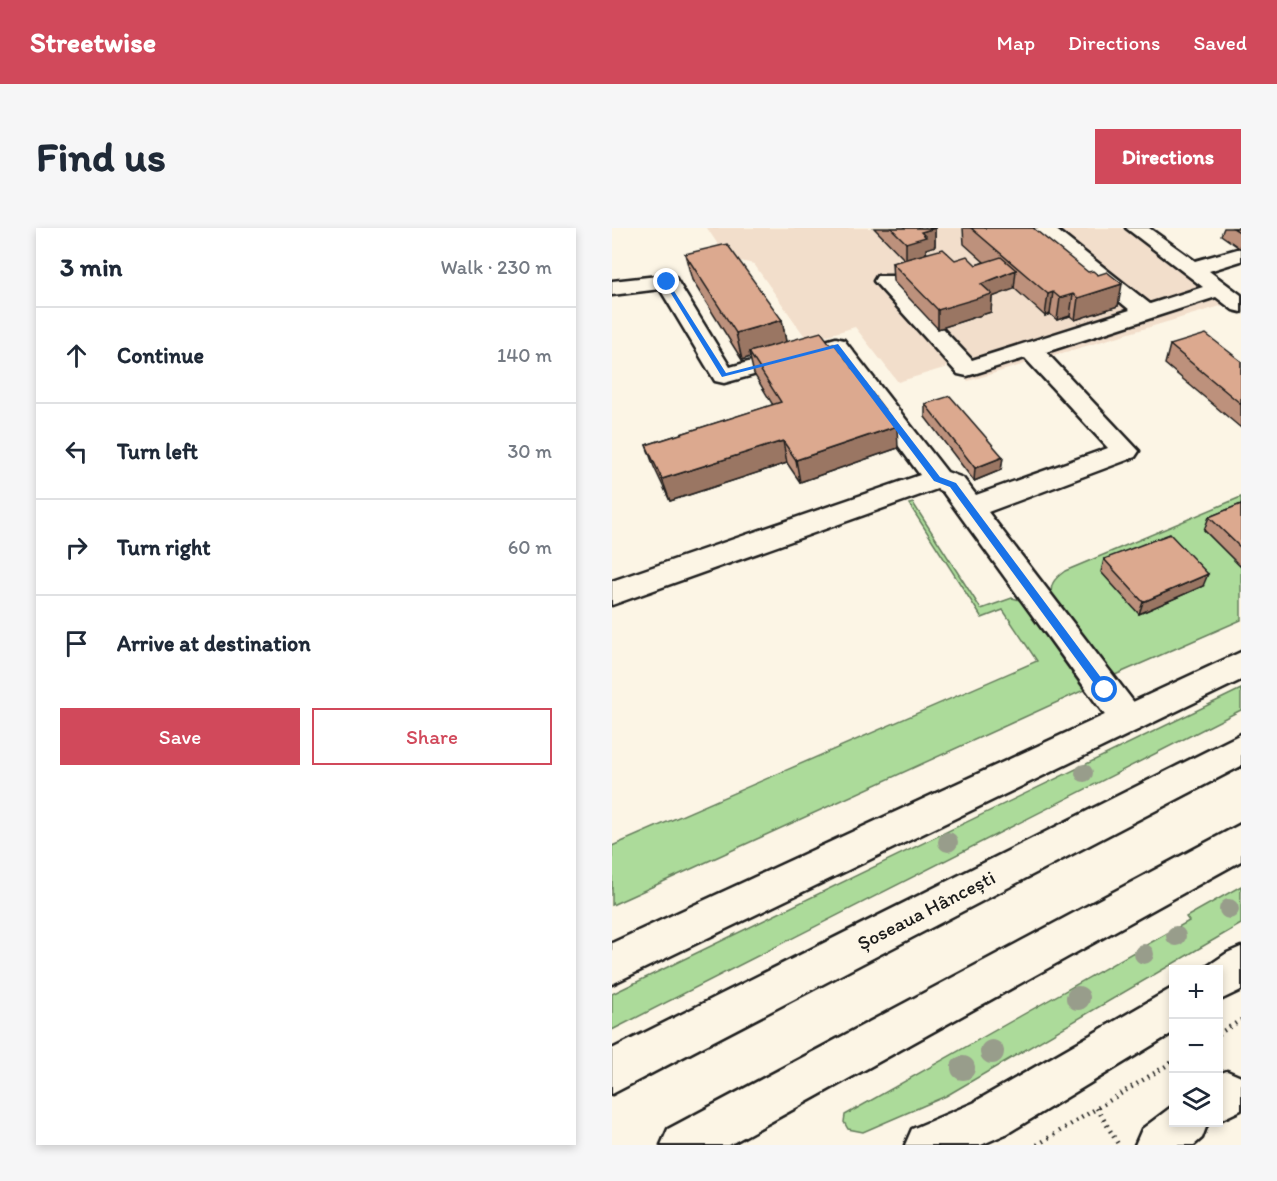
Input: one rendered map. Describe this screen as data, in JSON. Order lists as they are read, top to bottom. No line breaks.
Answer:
{"streets":{"main road":["Șoseaua Hâncești"]},"page":{"header":"Streetwise","nav":["Map","Directions","Saved"],"buttons":["Directions",["Save","Share"]],"title":"Find us","heading":["3 min","Walk · 230 m"],"list":[["Continue","140 m"],["Turn left","30 m"],["Turn right","60 m"],"Arrive at destination"],"map_buttons":["+","−"]}}
